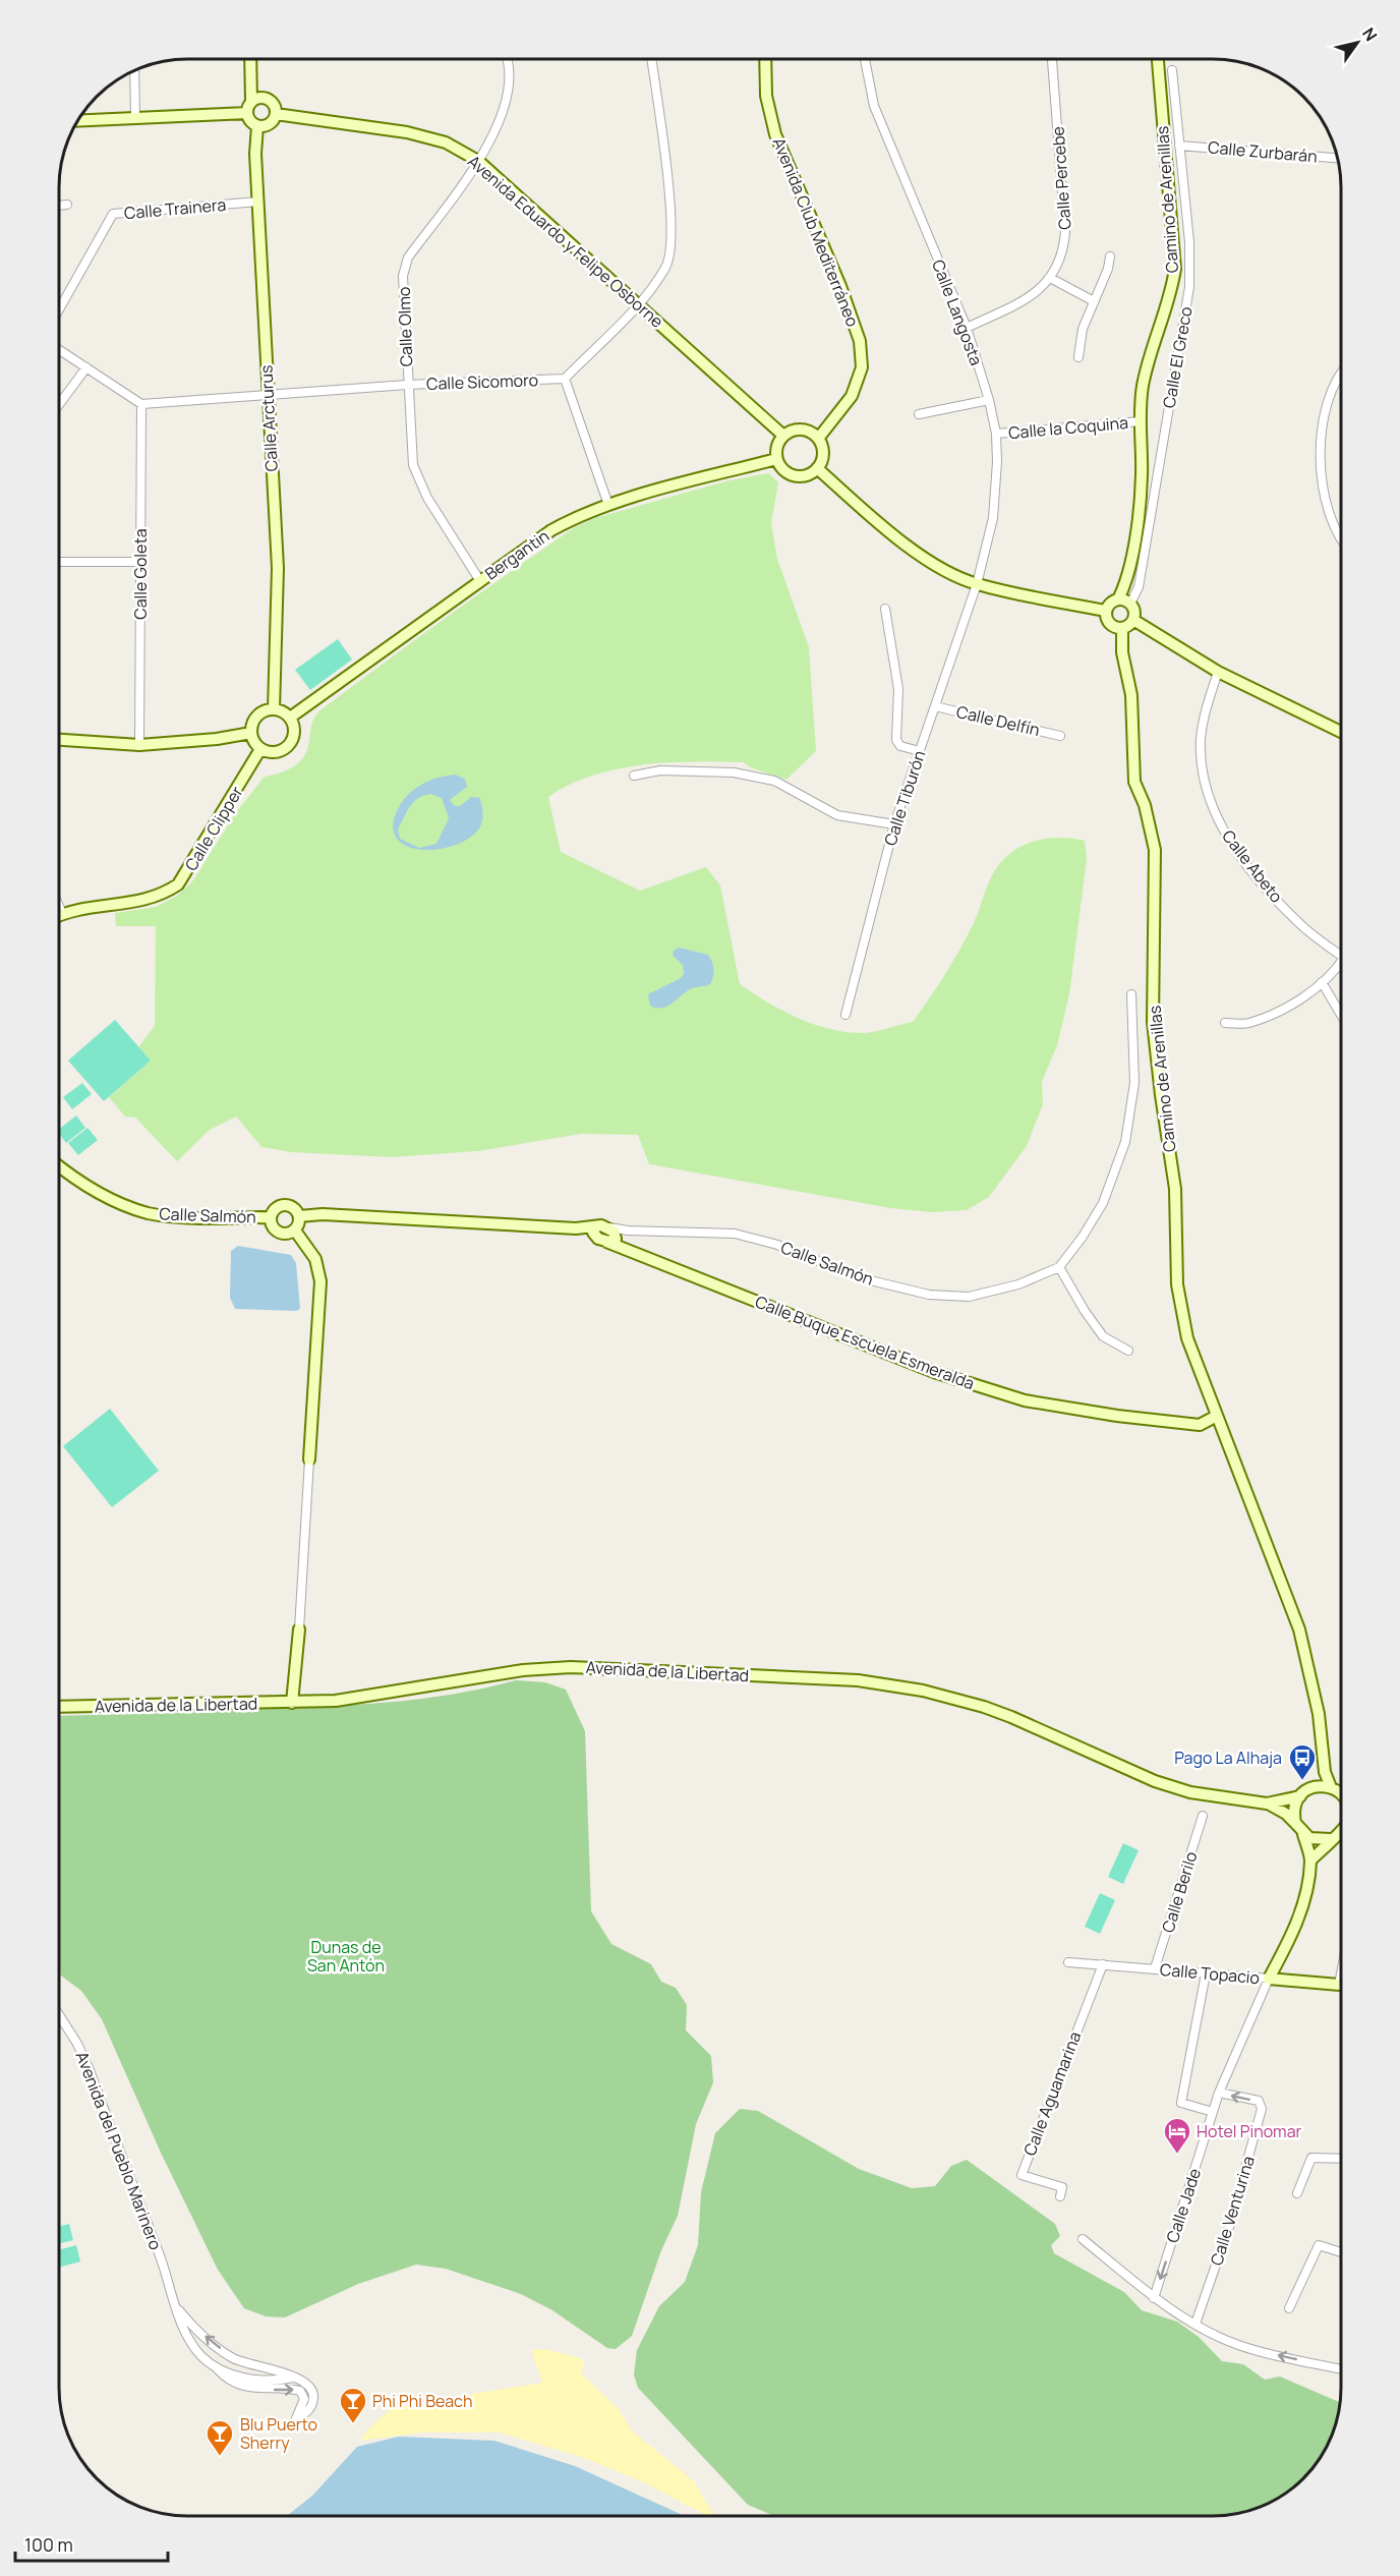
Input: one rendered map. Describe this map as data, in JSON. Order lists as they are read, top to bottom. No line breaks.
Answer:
{"streets":{"street":["Calle Zurbarán","Calle Percebe","Camino de Arenillas","Calle Trainera","Avenida Club Mediterráneo","Avenida Eduardo y Felipe Osborne","Calle Langosta","Calle Olmo","Calle El Greco","Calle Sicomoro","Calle Arcturus","Calle la Coquina","Bergantin","Calle Goleta","Calle Delfín","Calle Tiburón","Calle Clipper","Calle Abeto","Calle Salmón","Calle Buque Escuela Esmeralda","Avenida de la Libertad","Calle Berilo","Calle Topacio","Calle Aguamarina","Avenida del Pueblo Marinero","Calle Jade","Calle Venturina"]},"crossings":[["Calle Zurbarán","Calle El Greco"],["Camino de Arenillas","Calle El Greco"],["Camino de Arenillas","Calle la Coquina"],["Camino de Arenillas","Calle Buque Escuela Esmeralda"],["Calle Trainera","Calle Arcturus"],["Avenida Club Mediterráneo","Avenida Eduardo y Felipe Osborne"],["Avenida Club Mediterráneo","Bergantin"],["Avenida Eduardo y Felipe Osborne","Calle Olmo"],["Avenida Eduardo y Felipe Osborne","Calle Arcturus"],["Avenida Eduardo y Felipe Osborne","Bergantin"],["Calle Langosta","Calle la Coquina"],["Calle Langosta","Calle Tiburón"],["Calle Olmo","Calle Sicomoro"],["Calle Olmo","Bergantin"],["Calle Sicomoro","Calle Arcturus"],["Calle Sicomoro","Calle Goleta"],["Calle Arcturus","Bergantin"],["Calle Arcturus","Calle Clipper"],["Bergantin","Calle Clipper"],["Calle Delfín","Calle Tiburón"],["Calle Berilo","Calle Topacio"],["Calle Topacio","Calle Aguamarina"],["Calle Topacio","Calle Jade"],["Calle Jade","Calle Venturina"]],"one_way":["Calle Jade","Calle Venturina"],"parks":["Dunas de San Antón"],"places":{"bus stop":["Pago La Alhaja"],"hotel":["Hotel Pinomar"],"bar":["Phi Phi Beach","Blu Puerto Sherry"]},"scale_bar":"100 m","north":"top right"}
